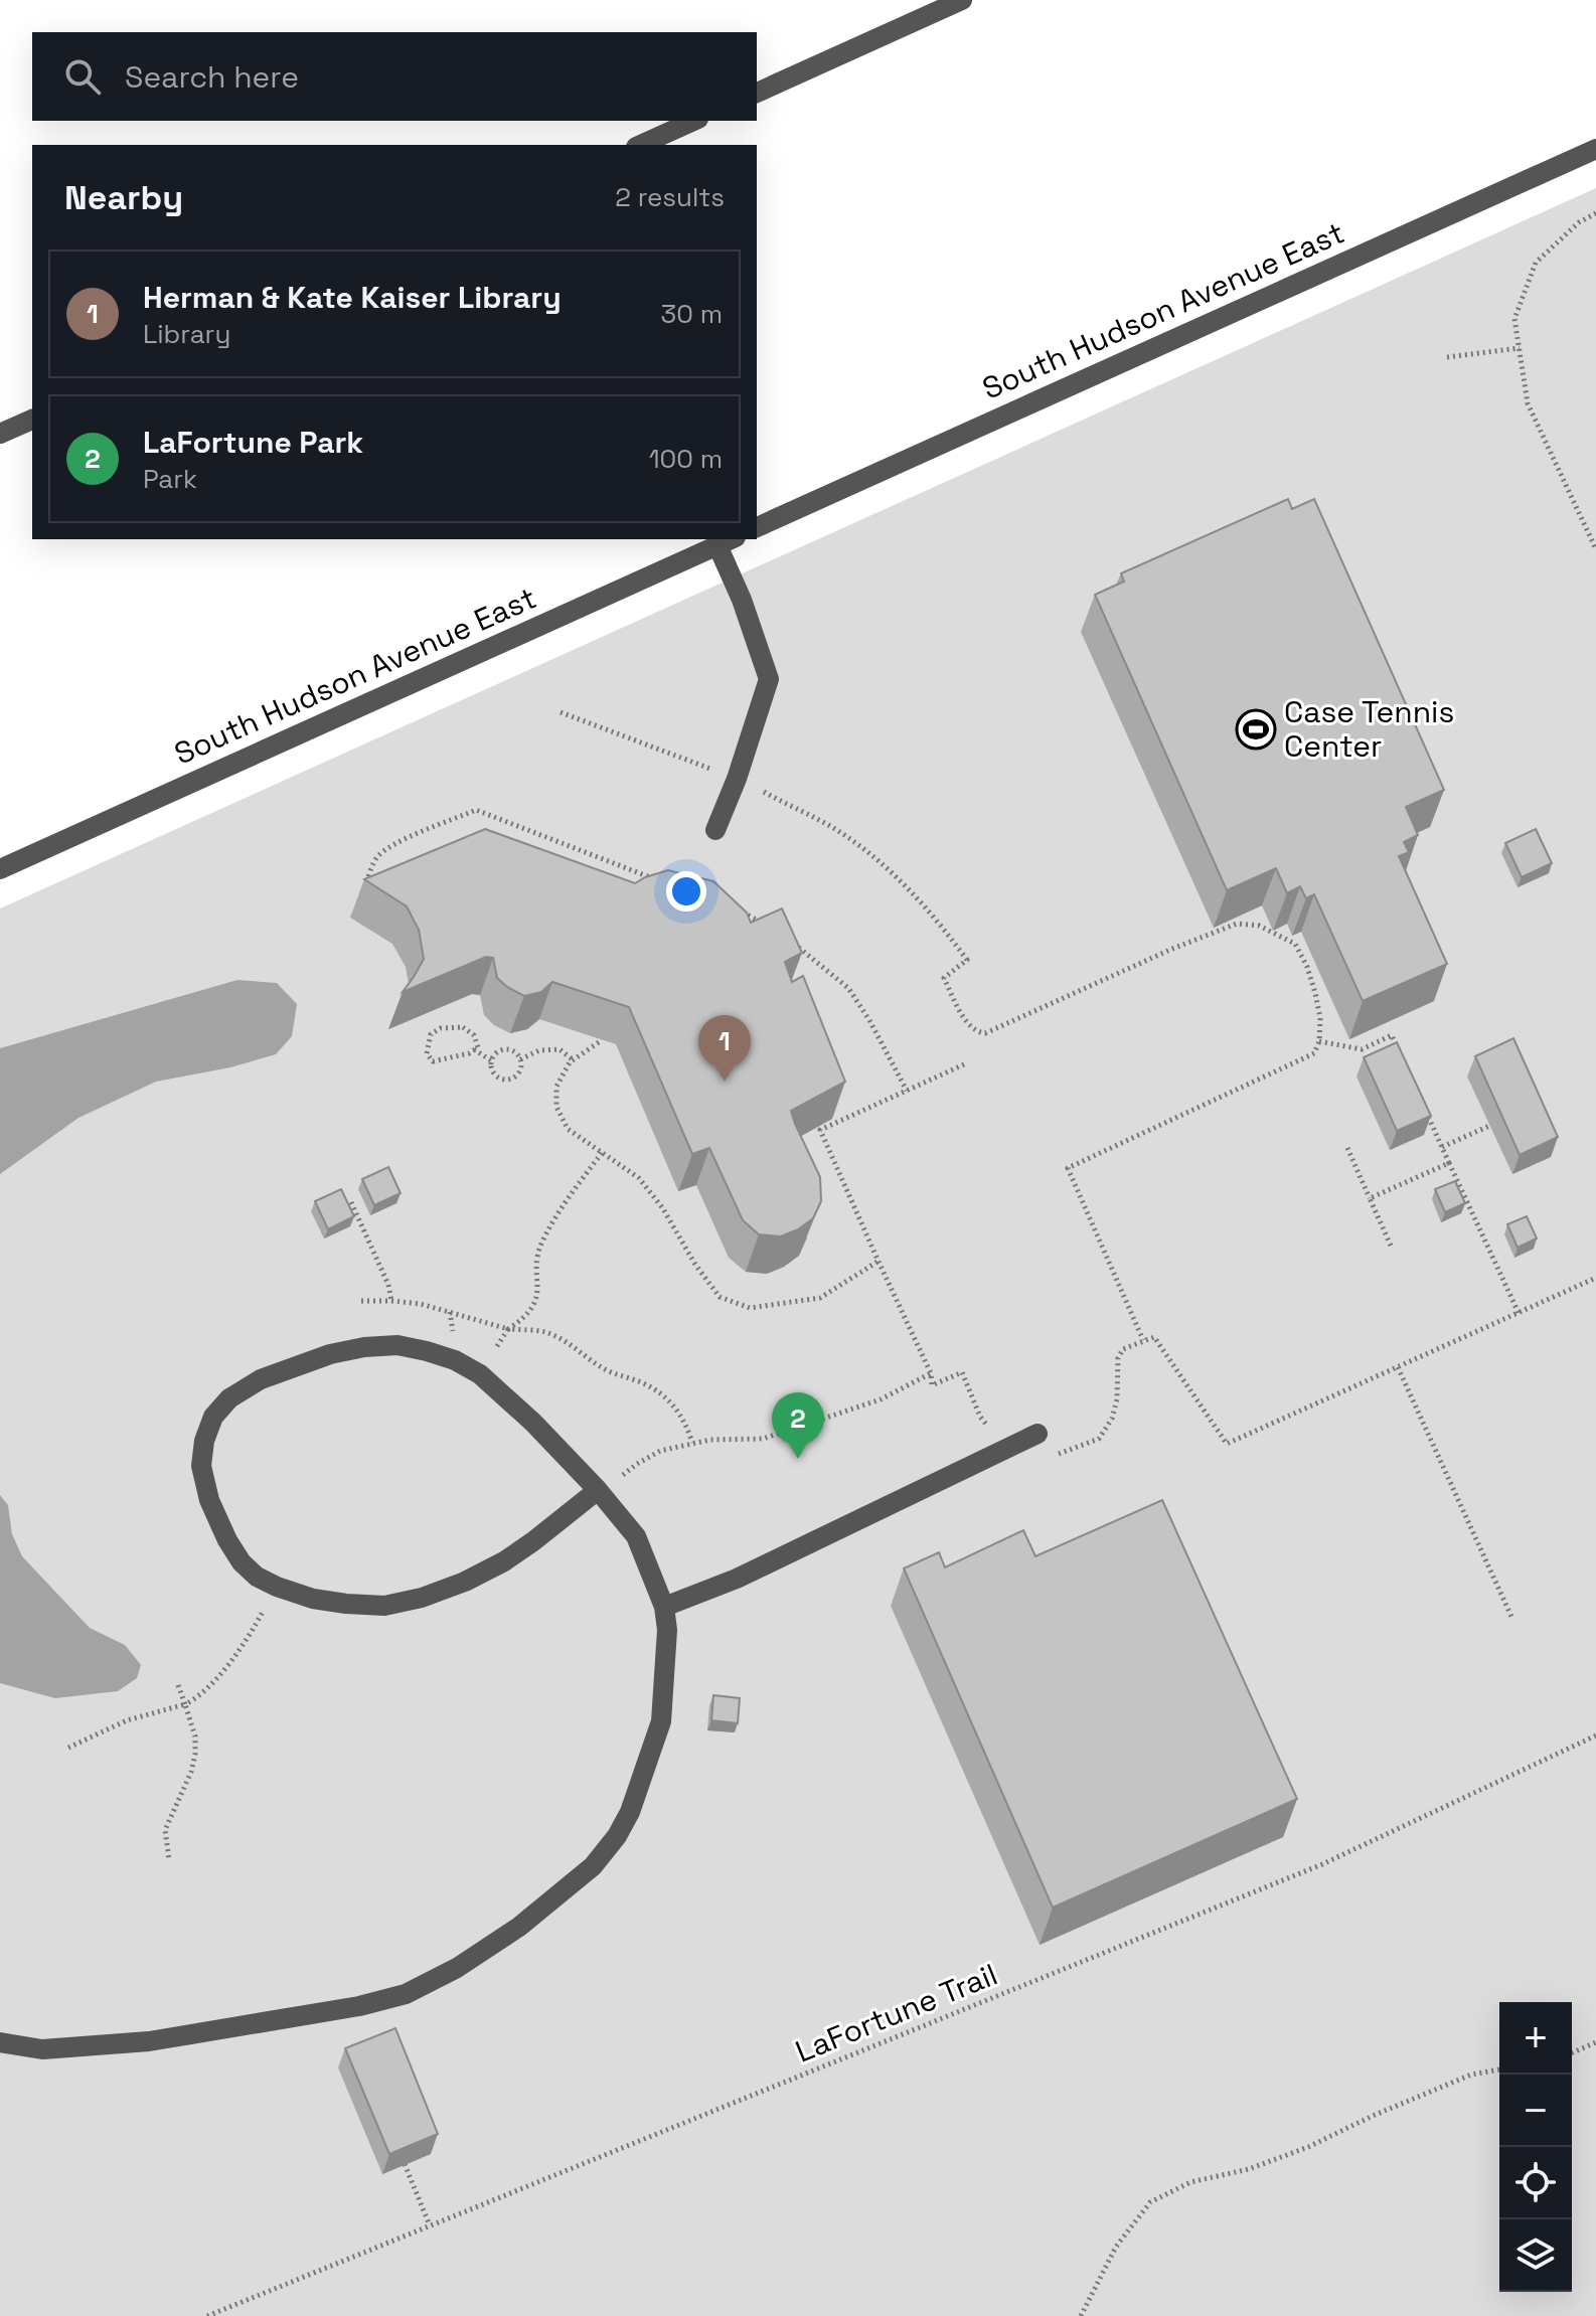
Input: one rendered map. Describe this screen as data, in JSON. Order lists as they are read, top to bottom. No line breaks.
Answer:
{"streets":{"street":["South Hudson Avenue East"],"path":["LaFortune Trail"]},"places":{"sports":["Case Tennis Center"]},"page":{"search":"Search here","heading":["Nearby","2 results"],"list":[{"mark":"1","name":"Herman & Kate Kaiser Library","note":"Library","value":"30 m"},{"mark":"2","name":"LaFortune Park","note":"Park","value":"100 m"}],"pins":["1","2"],"map_buttons":["+","−"]}}
